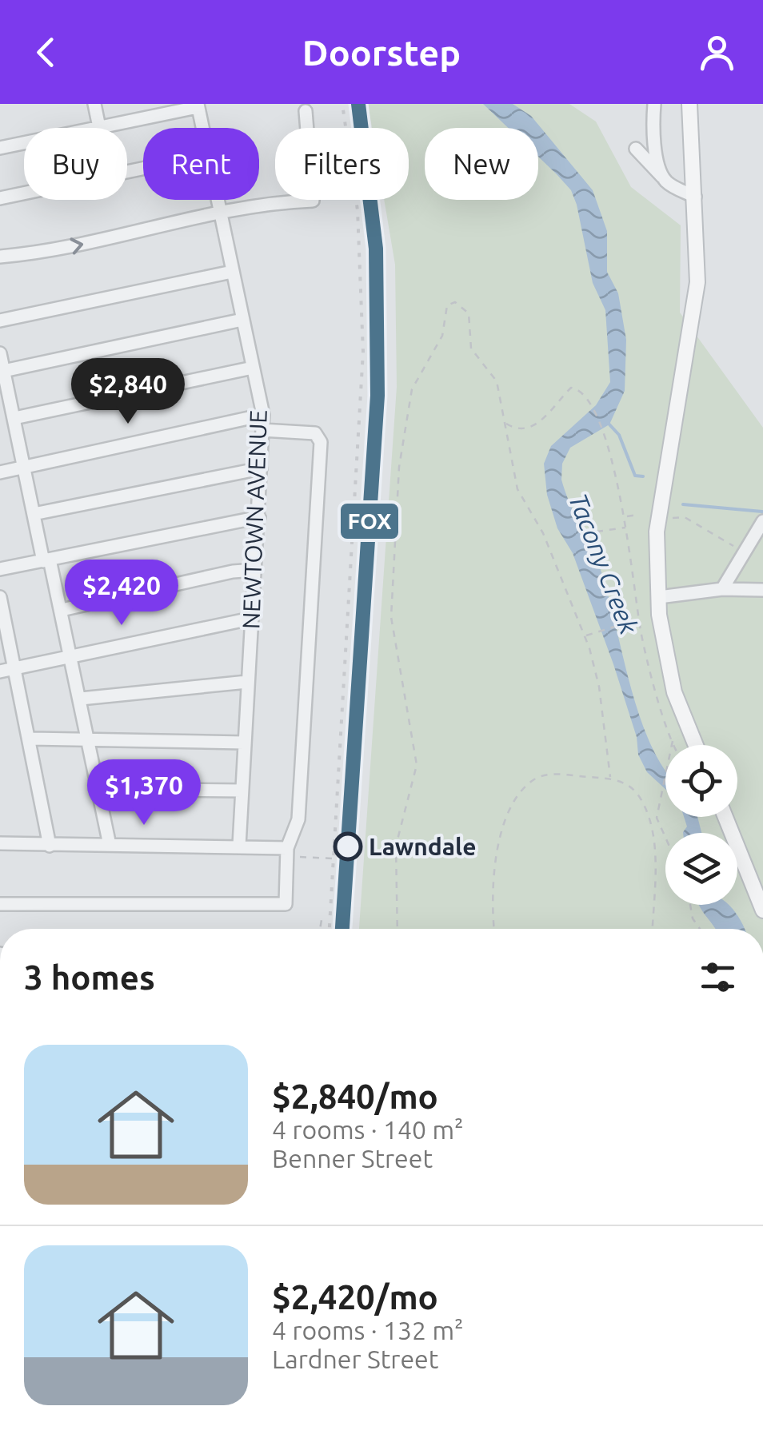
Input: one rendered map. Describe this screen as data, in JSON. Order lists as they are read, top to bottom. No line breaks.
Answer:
{"streets":{"street":["NEWTOWN AVENUE"]},"water":["Tacony Creek"],"places":["Lawndale"],"lines":["transit line FOX"],"page":{"header":"Doorstep","chip":["Buy","Rent","Filters","New"],"price":["$2,840","$2,420","$1,370"],"heading":"3 homes","list":[{"name":"$2,840/mo","note":"4 rooms · 140 m² · Benner Street"},{"name":"$2,420/mo","note":"4 rooms · 132 m² · Lardner Street"}]}}
